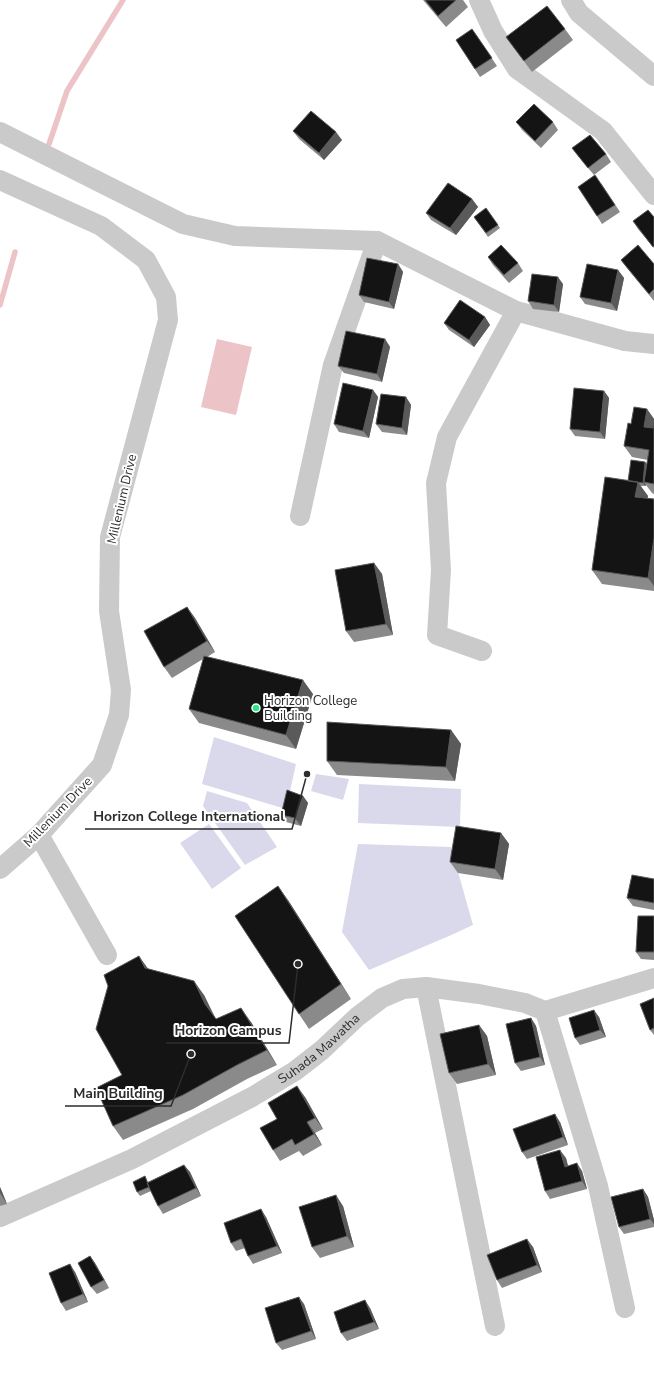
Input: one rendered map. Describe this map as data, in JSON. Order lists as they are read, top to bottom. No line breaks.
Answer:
{"streets":{"street":["Millenium Drive","Suhada Mawatha"]},"places":["Horizon College Building","Horizon College International","Horizon Campus","Main Building"]}
